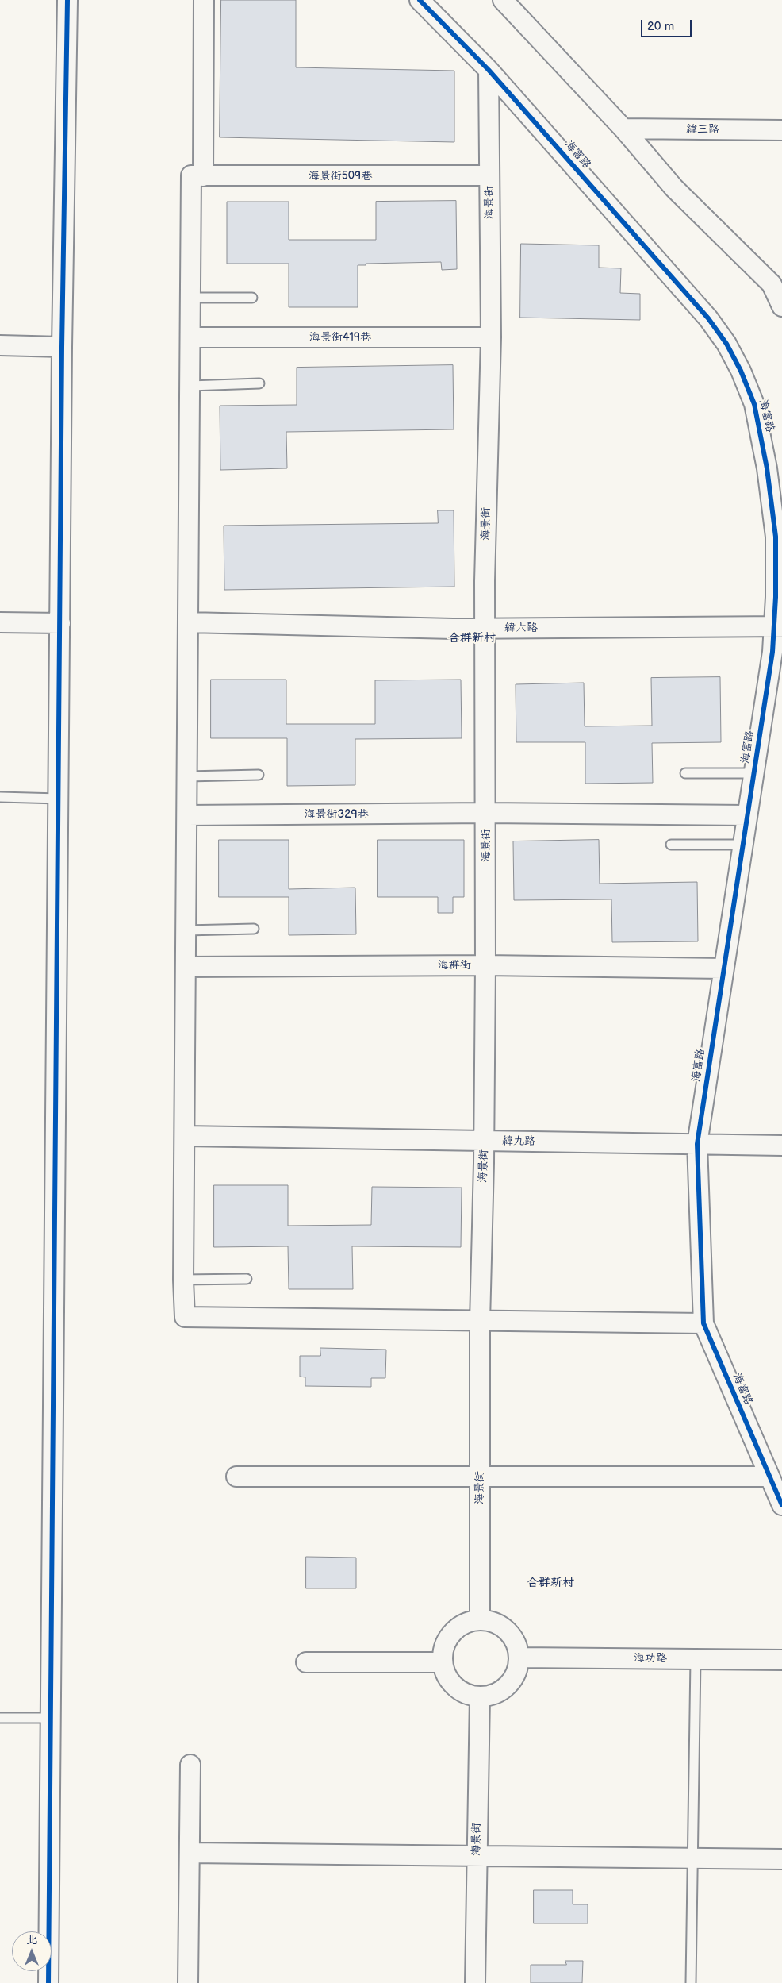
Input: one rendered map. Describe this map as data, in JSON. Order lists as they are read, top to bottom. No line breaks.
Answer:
{"streets":{"street":["緯三路","海富路","海景街509巷","海景街","海景街419巷","緯六路","海景街329巷","海群街","緯九路","海功路"]},"crossings":[["海富路","海景街"],["海富路","緯六路"],["海富路","海景街329巷"],["海富路","海群街"],["海富路","緯九路"],["海景街509巷","海景街"],["海景街","海景街419巷"],["海景街","緯六路"],["海景街","海景街329巷"],["海景街","海群街"],["海景街","緯九路"],["海景街","海功路"]],"districts":["合群新村","合群新村"],"scale_bar":"20 m","north":"top"}
